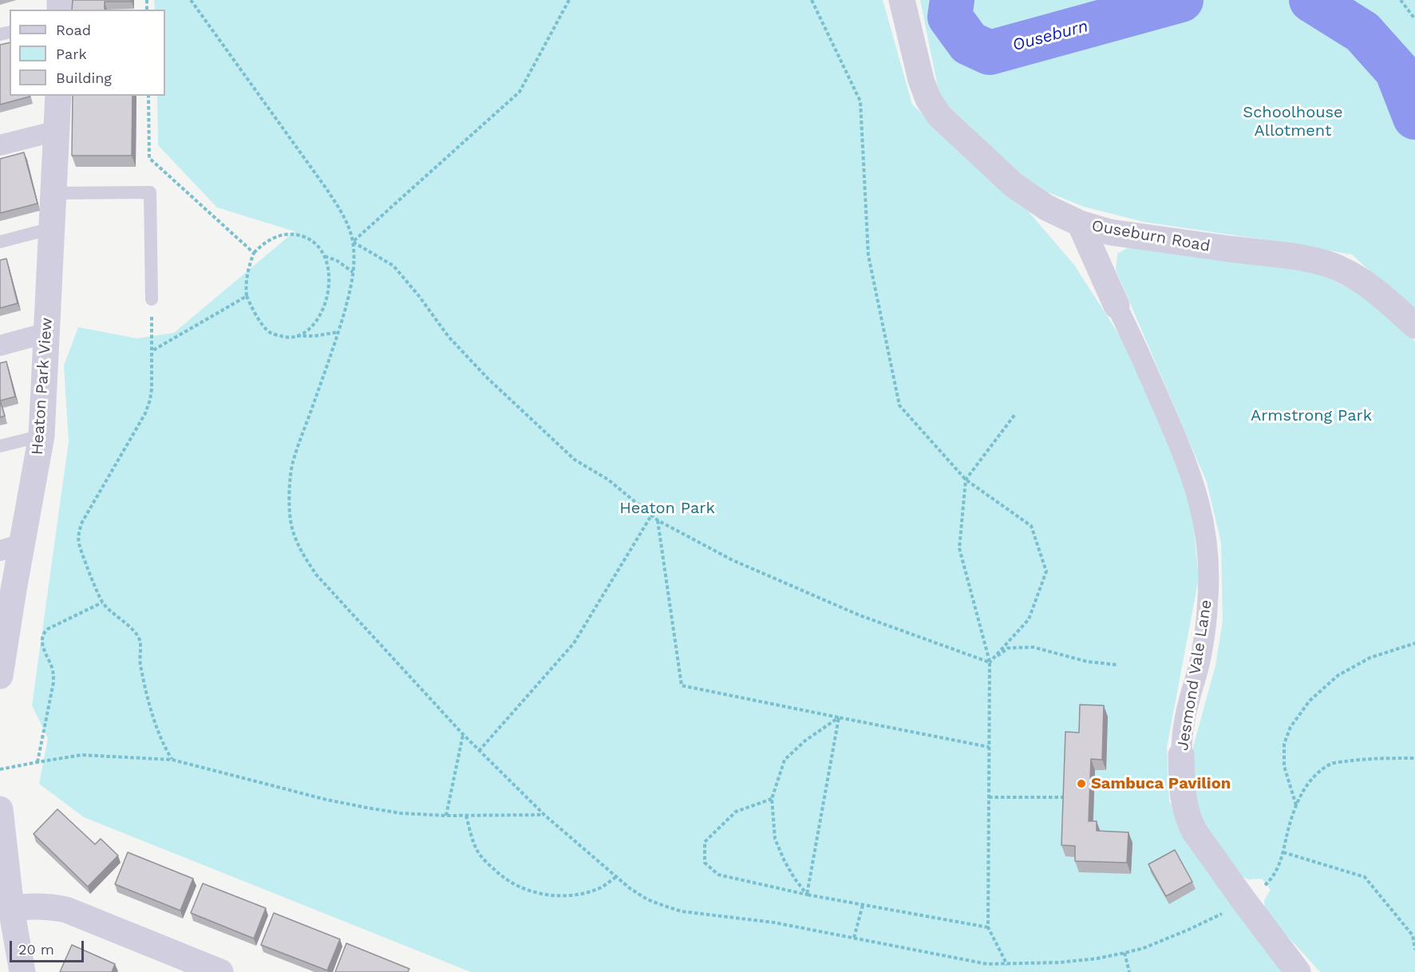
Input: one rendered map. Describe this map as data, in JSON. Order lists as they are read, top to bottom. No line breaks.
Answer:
{"streets":{"street":["Ouseburn Road","Heaton Park View","Jesmond Vale Lane"]},"crossings":[["Ouseburn Road","Jesmond Vale Lane"]],"water":["Ouseburn"],"parks":["Schoolhouse Allotment","Armstrong Park","Heaton Park"],"places":["Sambuca Pavilion"],"legend":["Road","Park","Building"],"scale_bar":"20 m"}
